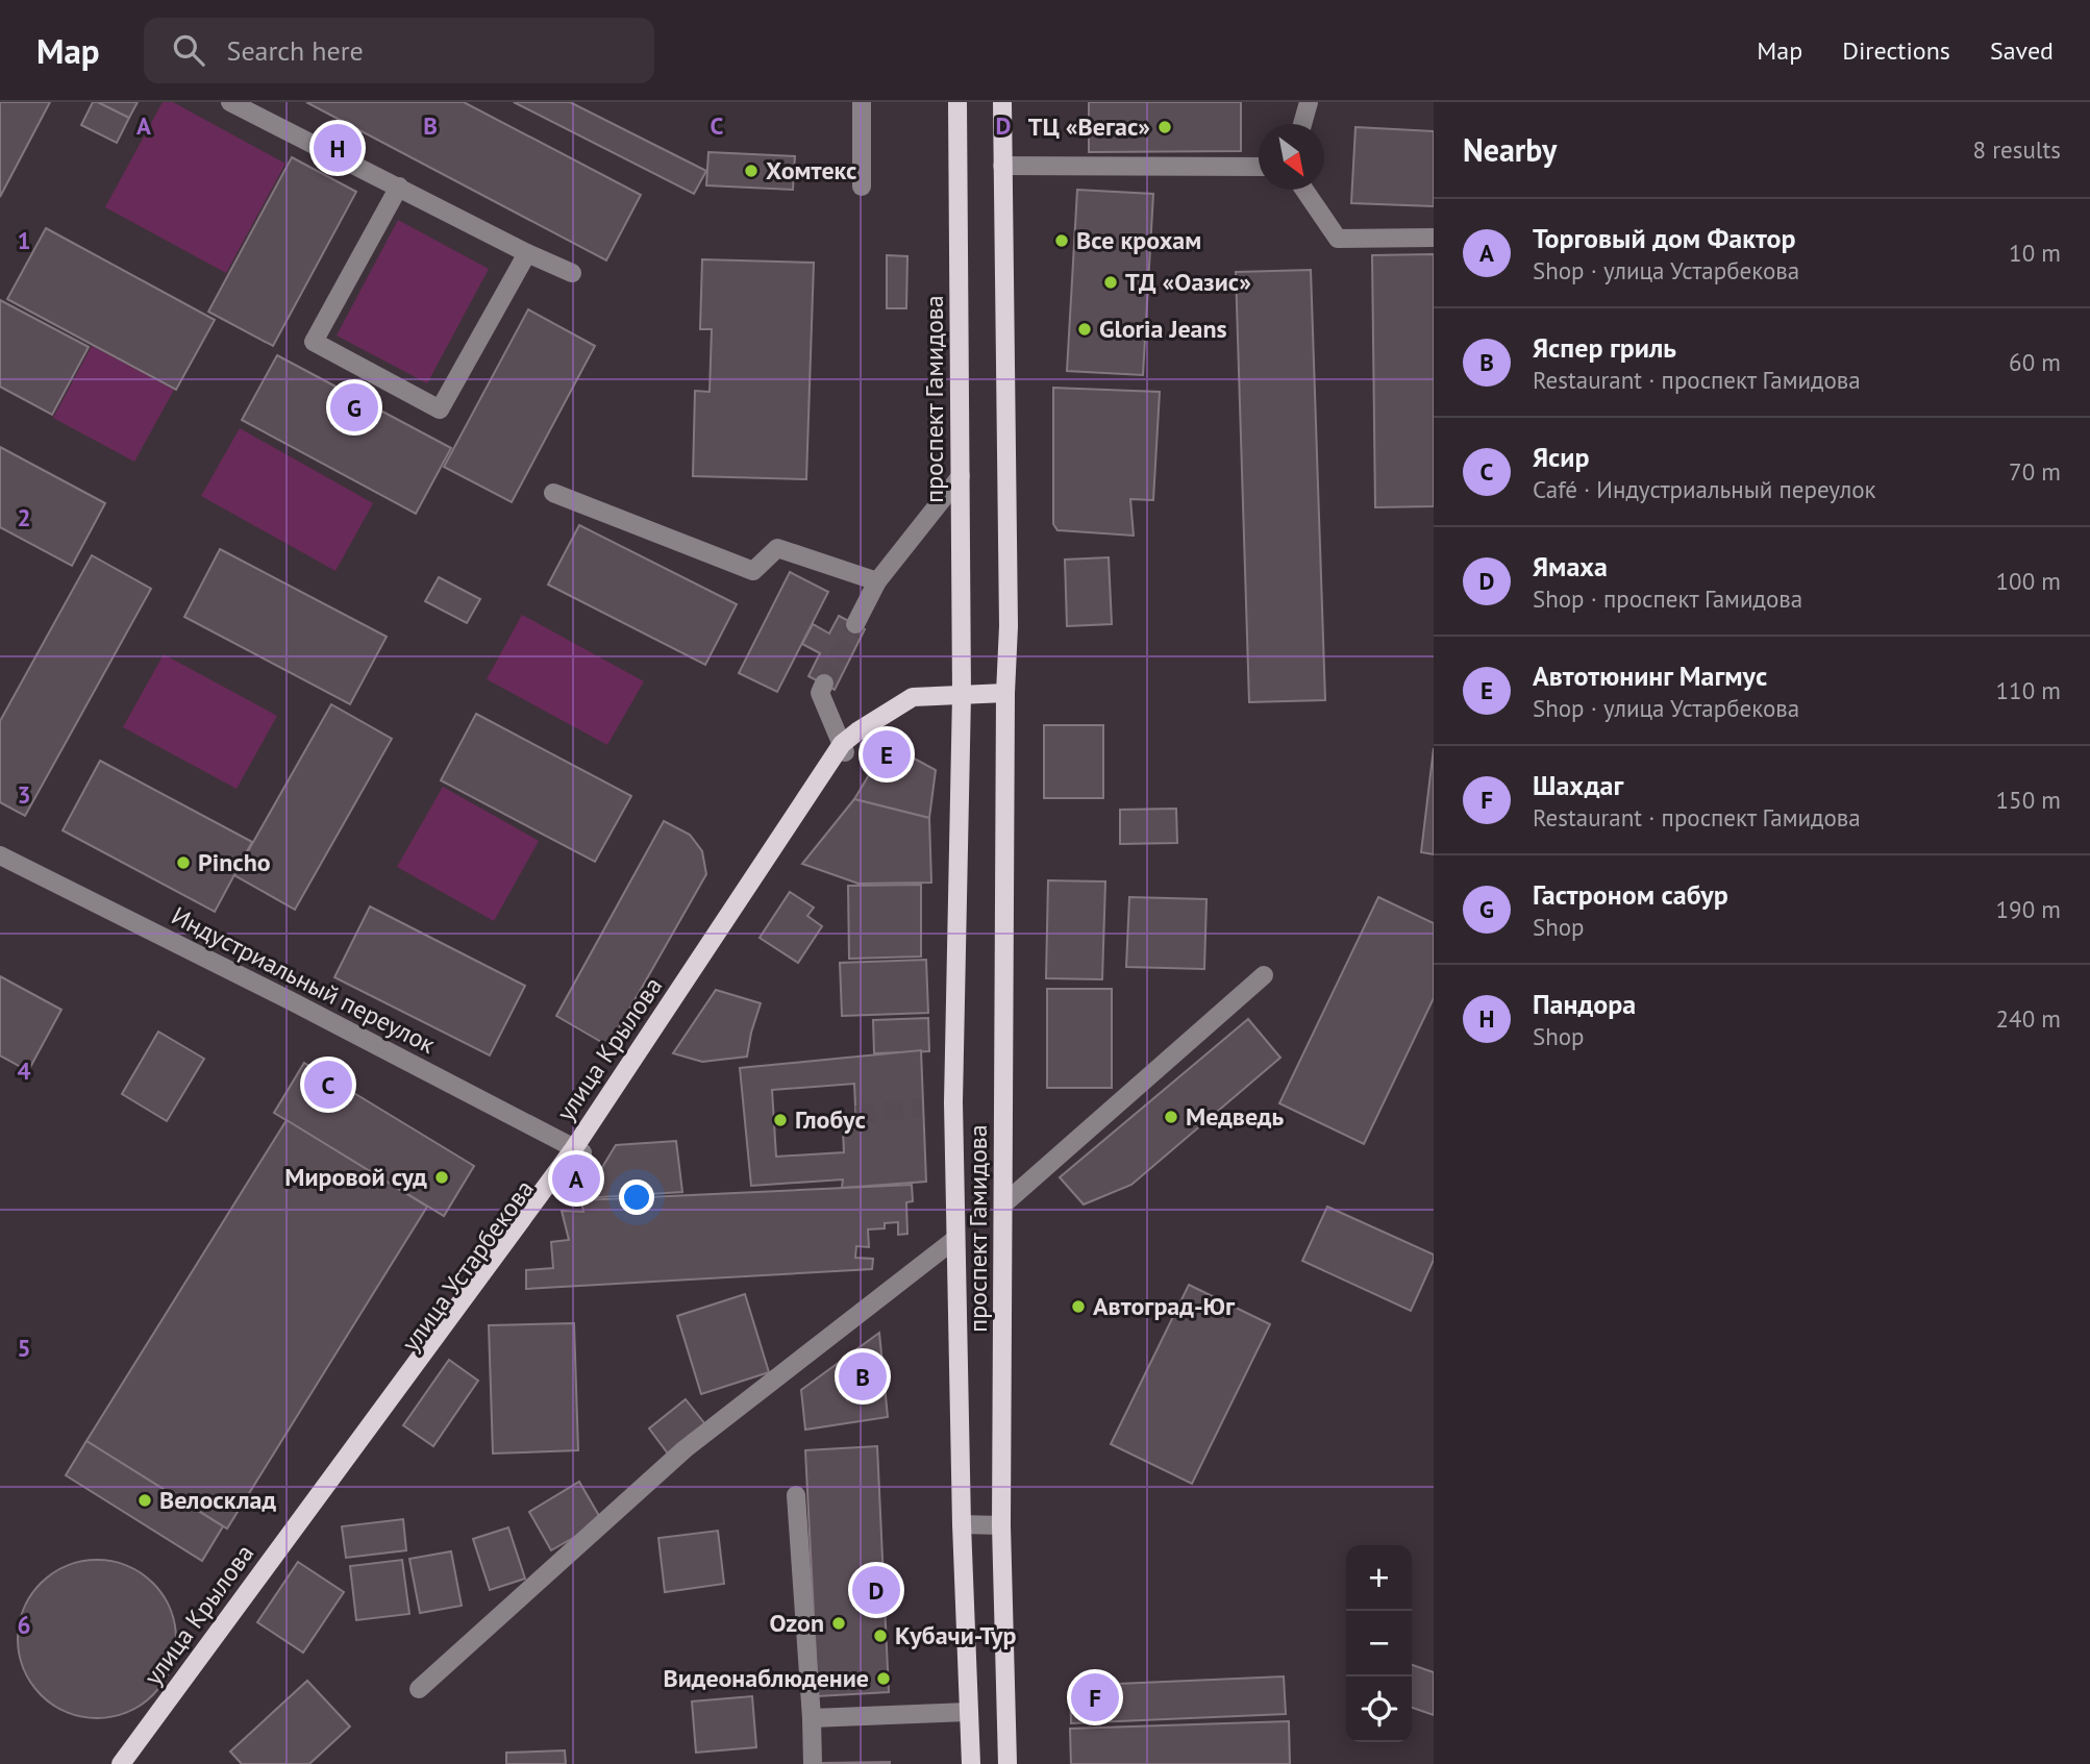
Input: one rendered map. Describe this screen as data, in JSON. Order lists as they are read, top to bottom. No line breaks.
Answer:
{"streets":{"main road":["проспект Гамидова","улица Крылова","улица Устарбекова"],"street":["Индустриальный переулок"]},"crossings":[["проспект Гамидова","улица Крылова"],["Индустриальный переулок","улица Крылова"],["Индустриальный переулок","улица Устарбекова"],["улица Крылова","улица Устарбекова"]],"places":["ТЦ «Вегас»","Хомтекс","Все крохам","ТД «Оазис»","Gloria Jeans","Pincho","Медведь","Глобус","Мировой суд","Автоград-Юг","Велосклад","Ozon","Кубачи-Тур","Видеонаблюдение"],"north":"bottom right","page":{"header":"Map","search":"Search here","nav":["Map","Directions","Saved"],"heading":["Nearby","8 results"],"pins":["H","G","E","C","A","B","D","F"],"list":[{"mark":"A","name":"Торговый дом Фактор","note":"Shop · улица Устарбекова","value":"10 m"},{"mark":"B","name":"Яспер гриль","note":"Restaurant · проспект Гамидова","value":"60 m"},{"mark":"C","name":"Ясир","note":"Café · Индустриальный переулок","value":"70 m"},{"mark":"D","name":"Ямаха","note":"Shop · проспект Гамидова","value":"100 m"},{"mark":"E","name":"Автотюнинг Магмус","note":"Shop · улица Устарбекова","value":"110 m"},{"mark":"F","name":"Шахдаг","note":"Restaurant · проспект Гамидова","value":"150 m"},{"mark":"G","name":"Гастроном сабур","note":"Shop","value":"190 m"},{"mark":"H","name":"Пандора","note":"Shop","value":"240 m"}],"map_buttons":["+","−"]},"grid":{"columns":["A","B","C","D"],"rows":["1","2","3","4","5","6"]}}
